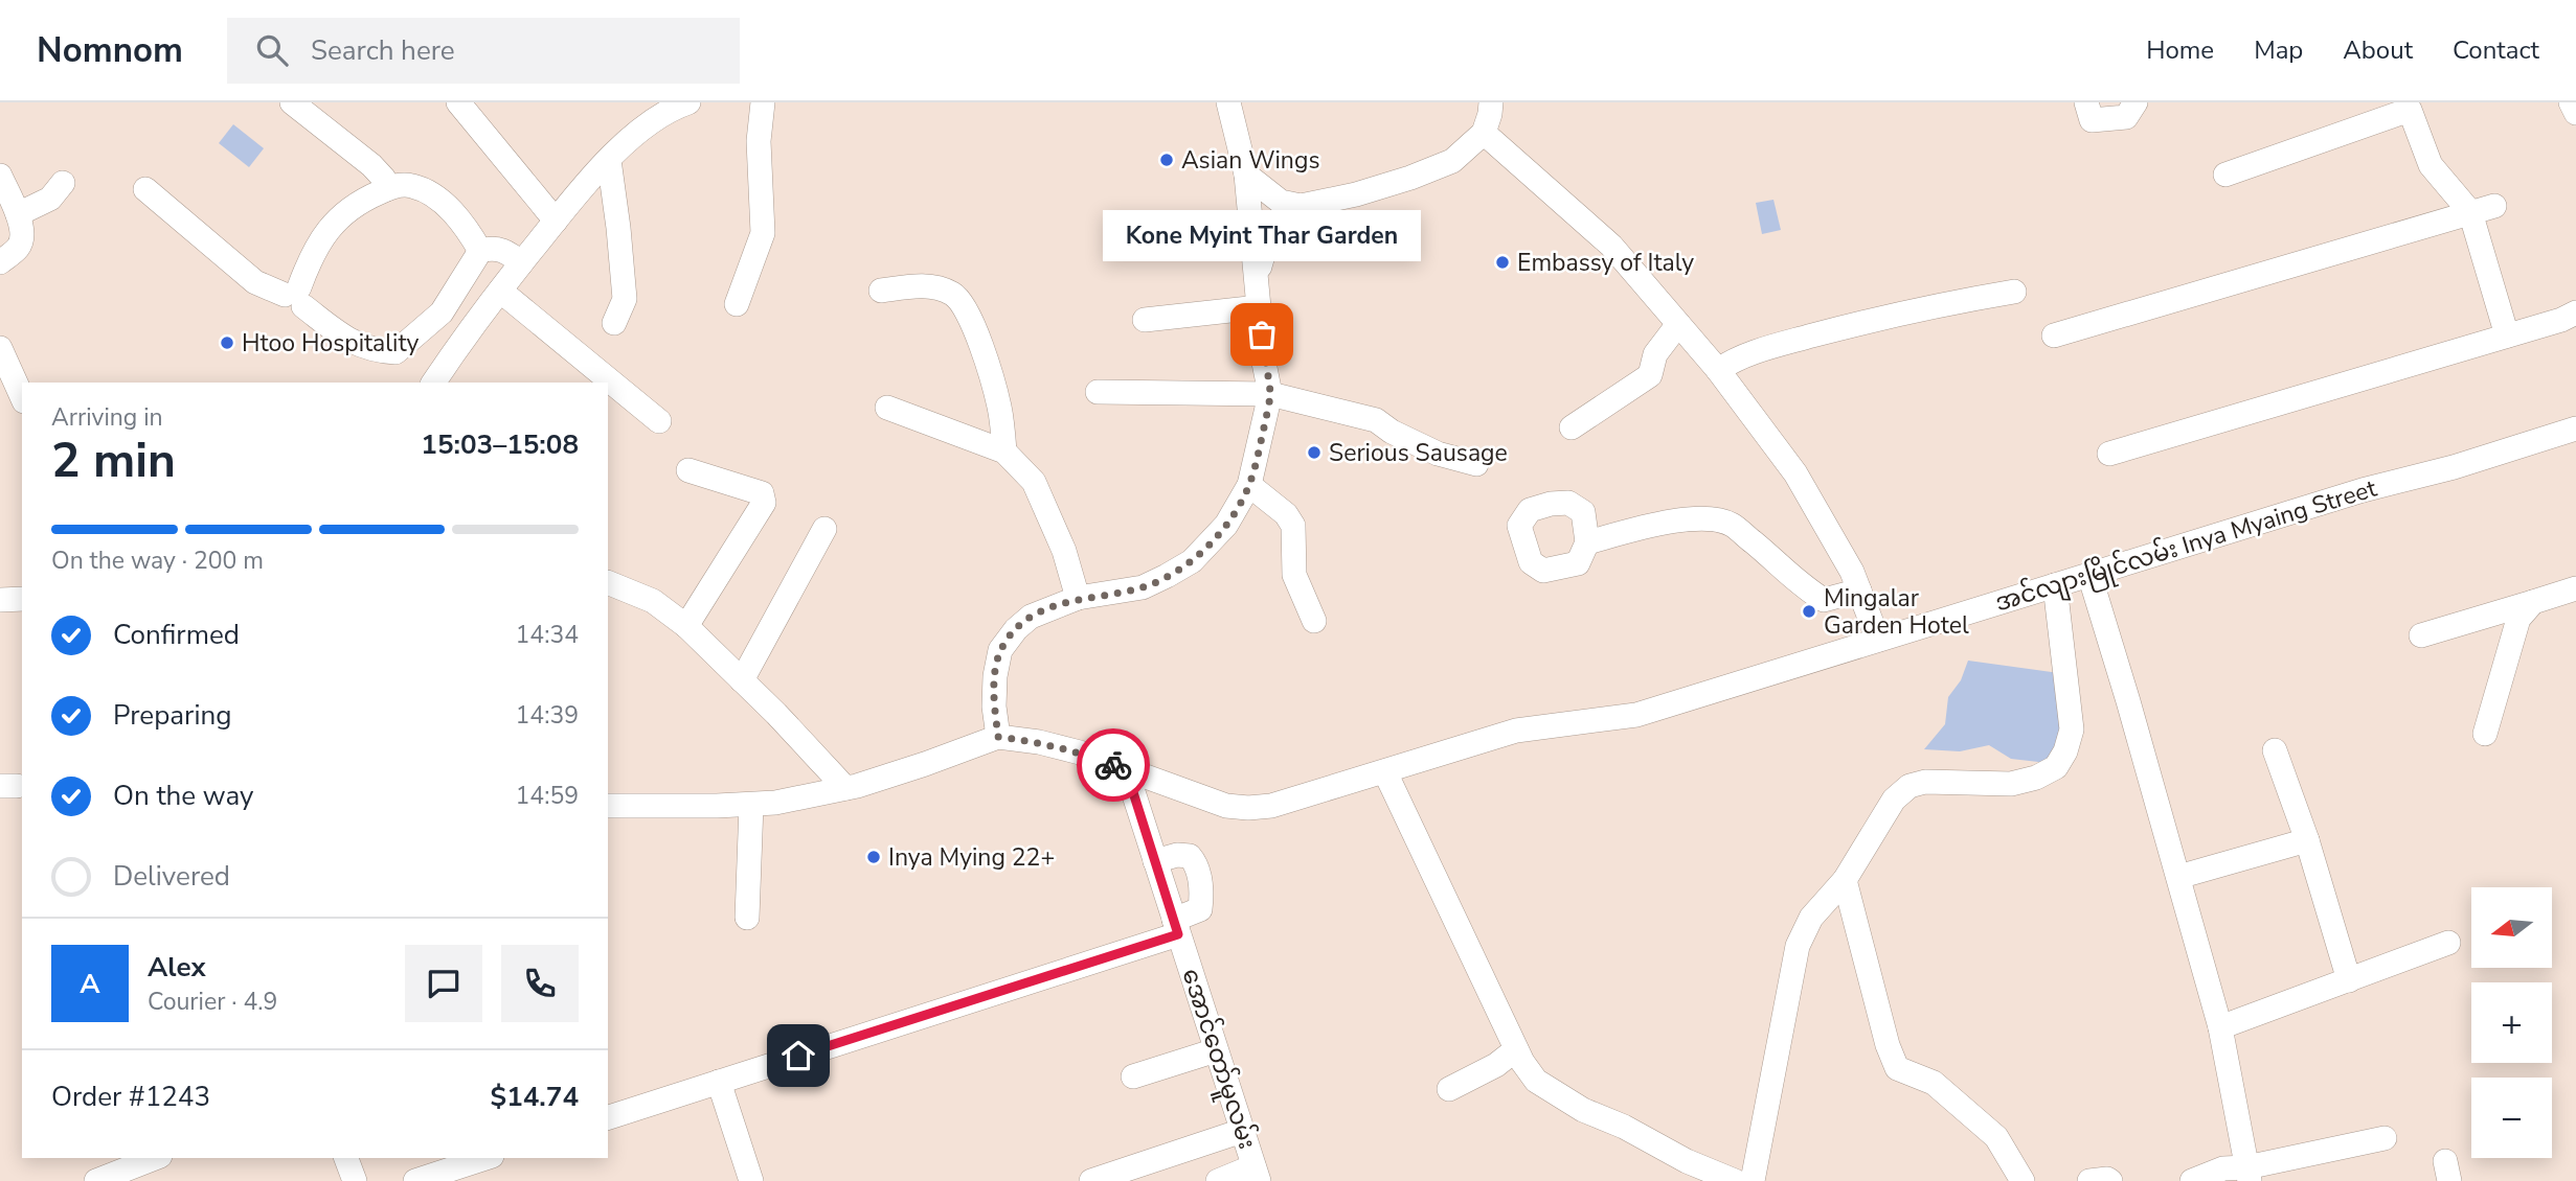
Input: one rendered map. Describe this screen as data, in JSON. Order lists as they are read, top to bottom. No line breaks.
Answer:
{"streets":{"street":["အင်လျားမြိုင်လမ်း Inya Myaing Street","အောင်တော်မူလမ်း"]},"crossings":[["အင်လျားမြိုင်လမ်း Inya Myaing Street","အောင်တော်မူလမ်း"]],"places":["Asian Wings","Embassy of Italy","Kone Myint Thar Garden","Htoo Hospitality","Serious Sausage","Mingalar Garden Hotel","Inya Mying 22+"],"north":"left","page":{"header":"Nomnom","search":"Search here","nav":["Home","Map","About","Contact"],"bubble":"Kone Myint Thar Garden","heading":["2 min","Arriving in","15:03–15:08"],"panel":["Alex","Courier · 4.9","Order #1243","$14.74"],"bar":"On the way · 200 m","list":[["Confirmed","14:34"],["Preparing","14:39"],["On the way","14:59"],"Delivered"],"map_buttons":["+","−"],"round":"A"}}
